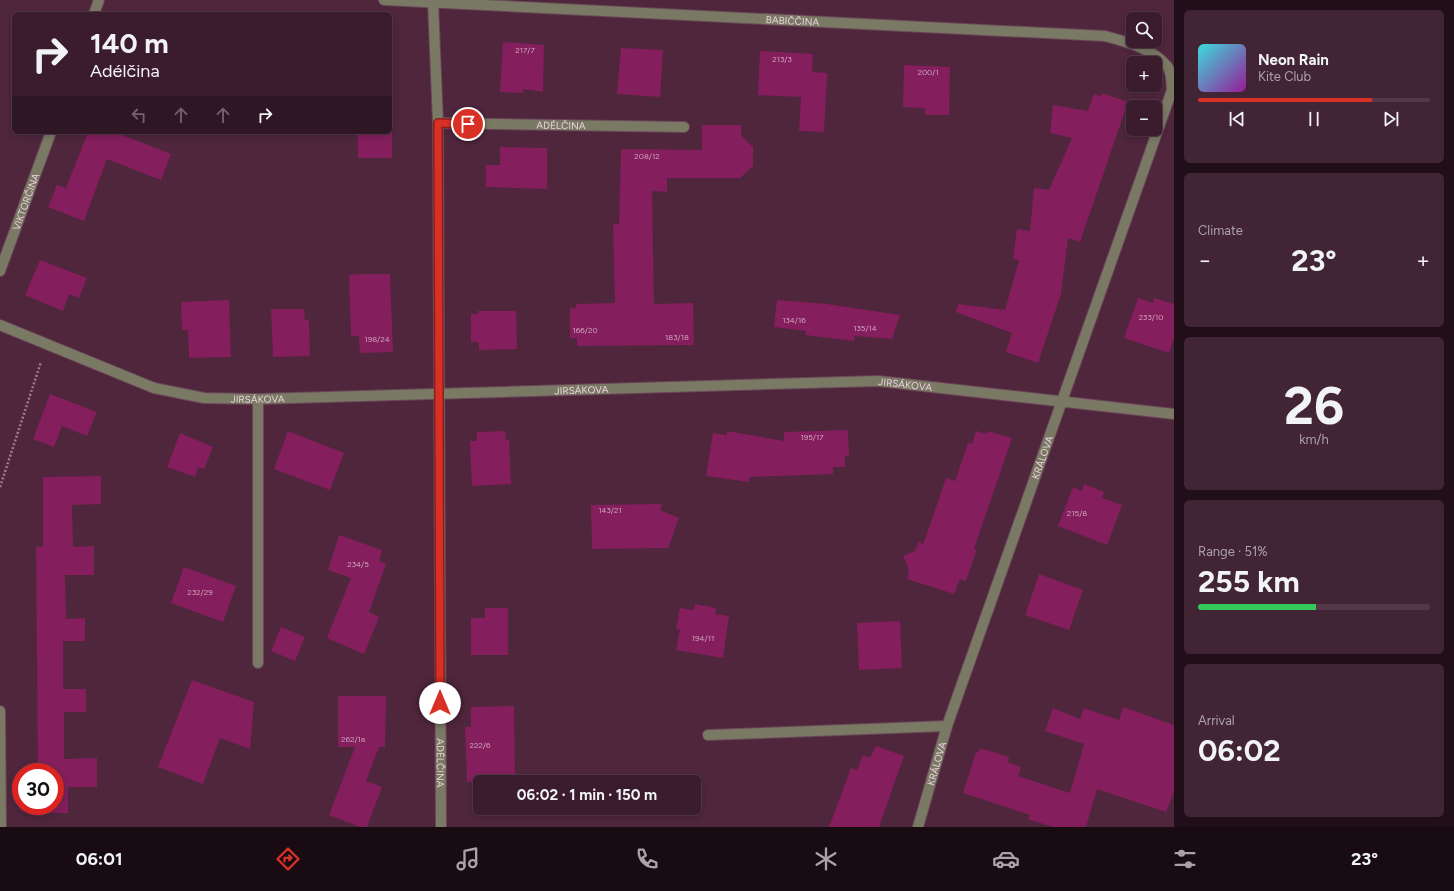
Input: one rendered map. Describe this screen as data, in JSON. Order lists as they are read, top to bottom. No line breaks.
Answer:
{"streets":{"street":["BABIČČINA","ADÉLČINA","VIKTORČINA","JIRSÁKOVA","KRÁLOVA"]},"crossings":[["BABIČČINA","ADÉLČINA"],["BABIČČINA","KRÁLOVA"],["ADÉLČINA","JIRSÁKOVA"],["JIRSÁKOVA","KRÁLOVA"]],"house_numbers":["217/7","213/3","200/1","208/12","233/10","134/16","135/14","166/20","183/18","198/24","195/17","143/21","215/8","234/5","232/29","194/11","262/1a","222/6"],"page":{"map_buttons":["+","−"],"turn":["140 m","Adélčina"],"song":["Neon Rain","Kite Club"],"tile":["Climate",["26","km/h"],["Range · 51%","255 km"],["Arrival","06:02"]],"heat":["−","23°","+"],"limit":"30","trip":"06:02 · 1 min · 150 m","tabs":["06:01","23°"]}}
